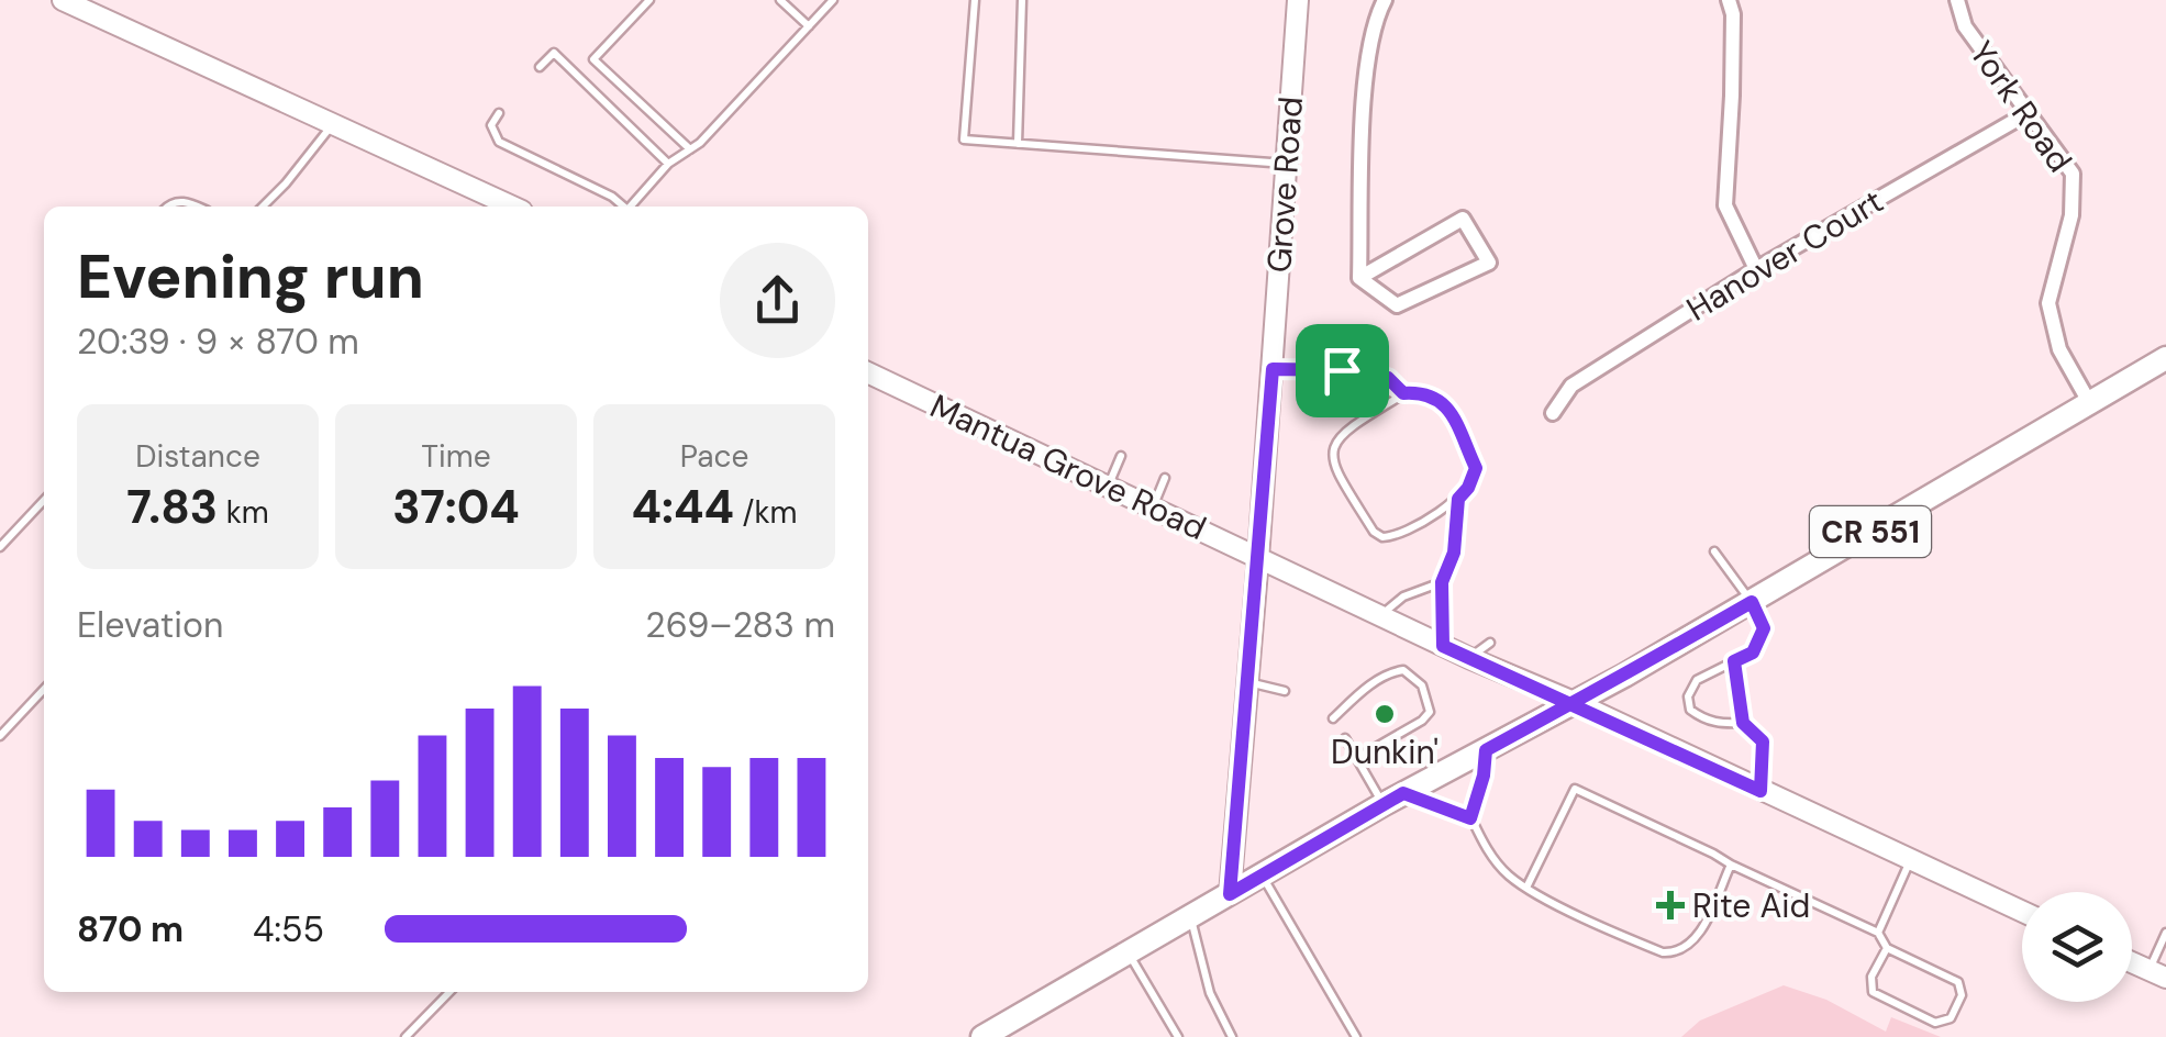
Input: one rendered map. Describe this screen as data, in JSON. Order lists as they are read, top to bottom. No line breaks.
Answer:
{"streets":{"main road":["Grove Road","Mantua Grove Road","CR 551"],"street":["York Road","Hanover Court"]},"crossings":[["York Road","Hanover Court"],["York Road","CR 551"],["Grove Road","Mantua Grove Road"],["Grove Road","CR 551"],["Mantua Grove Road","CR 551"]],"places":{"other":["Dunkin'"],"health":["Rite Aid"]},"page":{"heading":["Evening run","20:39 · 9 × 870 m"],"stats":[["Distance","7.83 km"],["Time","37:04"],["Pace","4:44 /km"]],"chart":["Elevation","269–283 m"],"list":[{"name":"870 m","note":"4:55"}]}}
